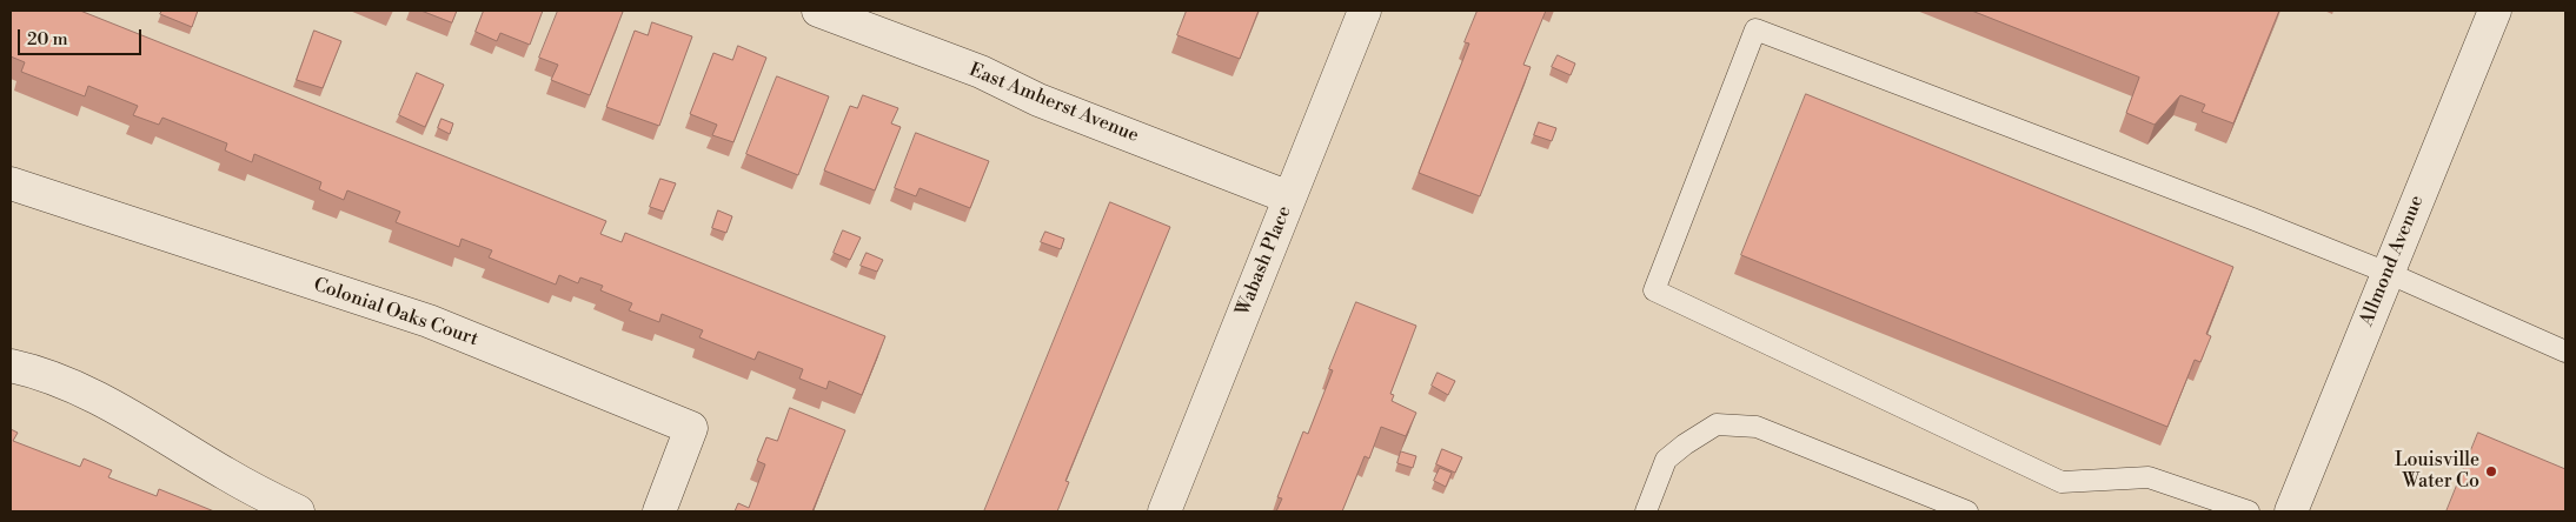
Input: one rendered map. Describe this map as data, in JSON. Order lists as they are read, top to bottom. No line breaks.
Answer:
{"streets":{"street":["East Amherst Avenue","Wabash Place","Allmond Avenue","Colonial Oaks Court"]},"crossings":[["East Amherst Avenue","Wabash Place"]],"places":["Louisville Water Co"],"scale_bar":"20 m"}
